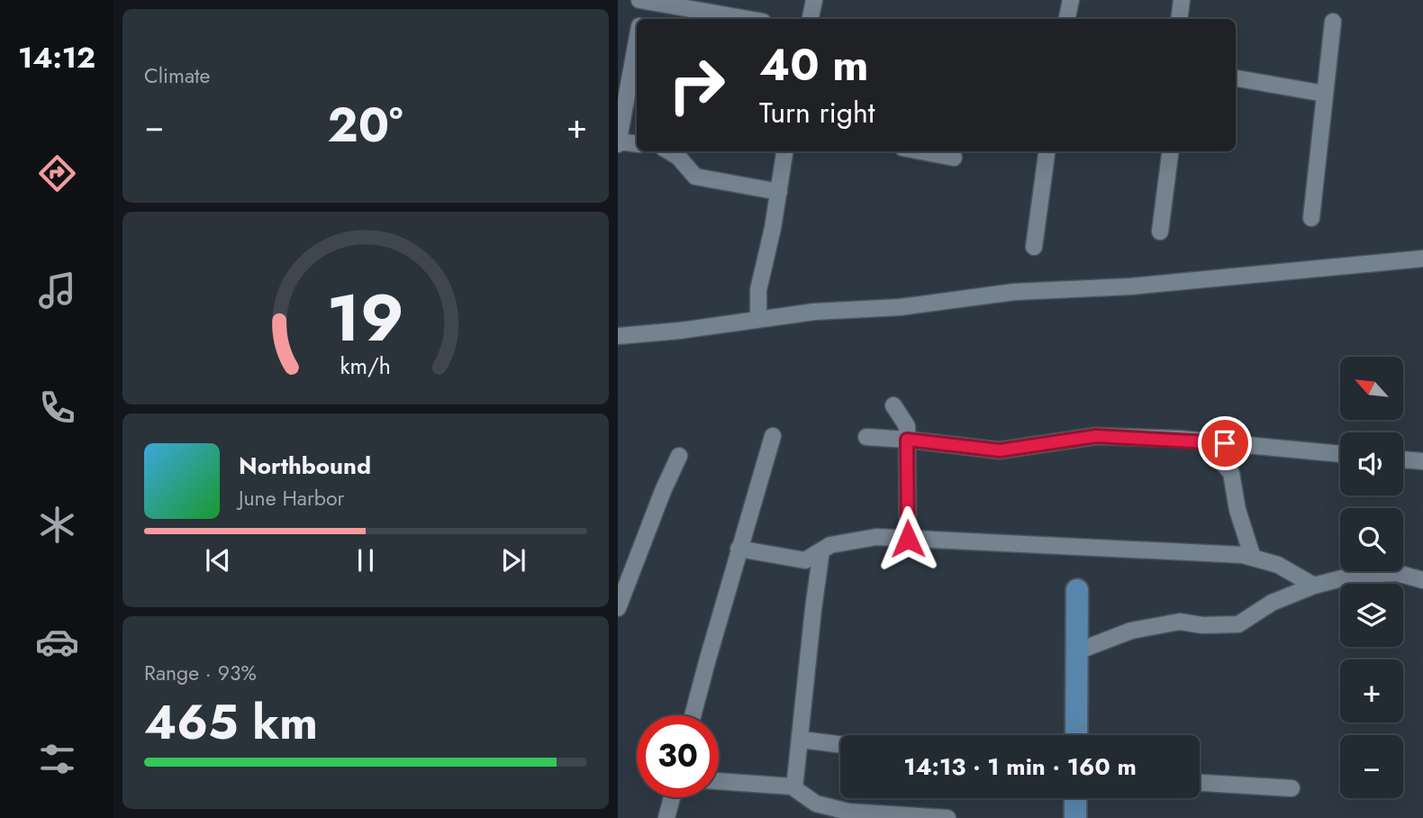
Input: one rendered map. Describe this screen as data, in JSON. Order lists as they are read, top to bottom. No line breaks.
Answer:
{"north":"top left","page":{"tabs":"14:12","tile":["Climate",["Range · 93%","465 km"]],"turn":["40 m","Turn right"],"heat":["−","20°","+"],"map_buttons":["+","−"],"song":["Northbound","June Harbor"],"limit":"30","trip":"14:13 · 1 min · 160 m","gauge":["19","km/h"]}}
